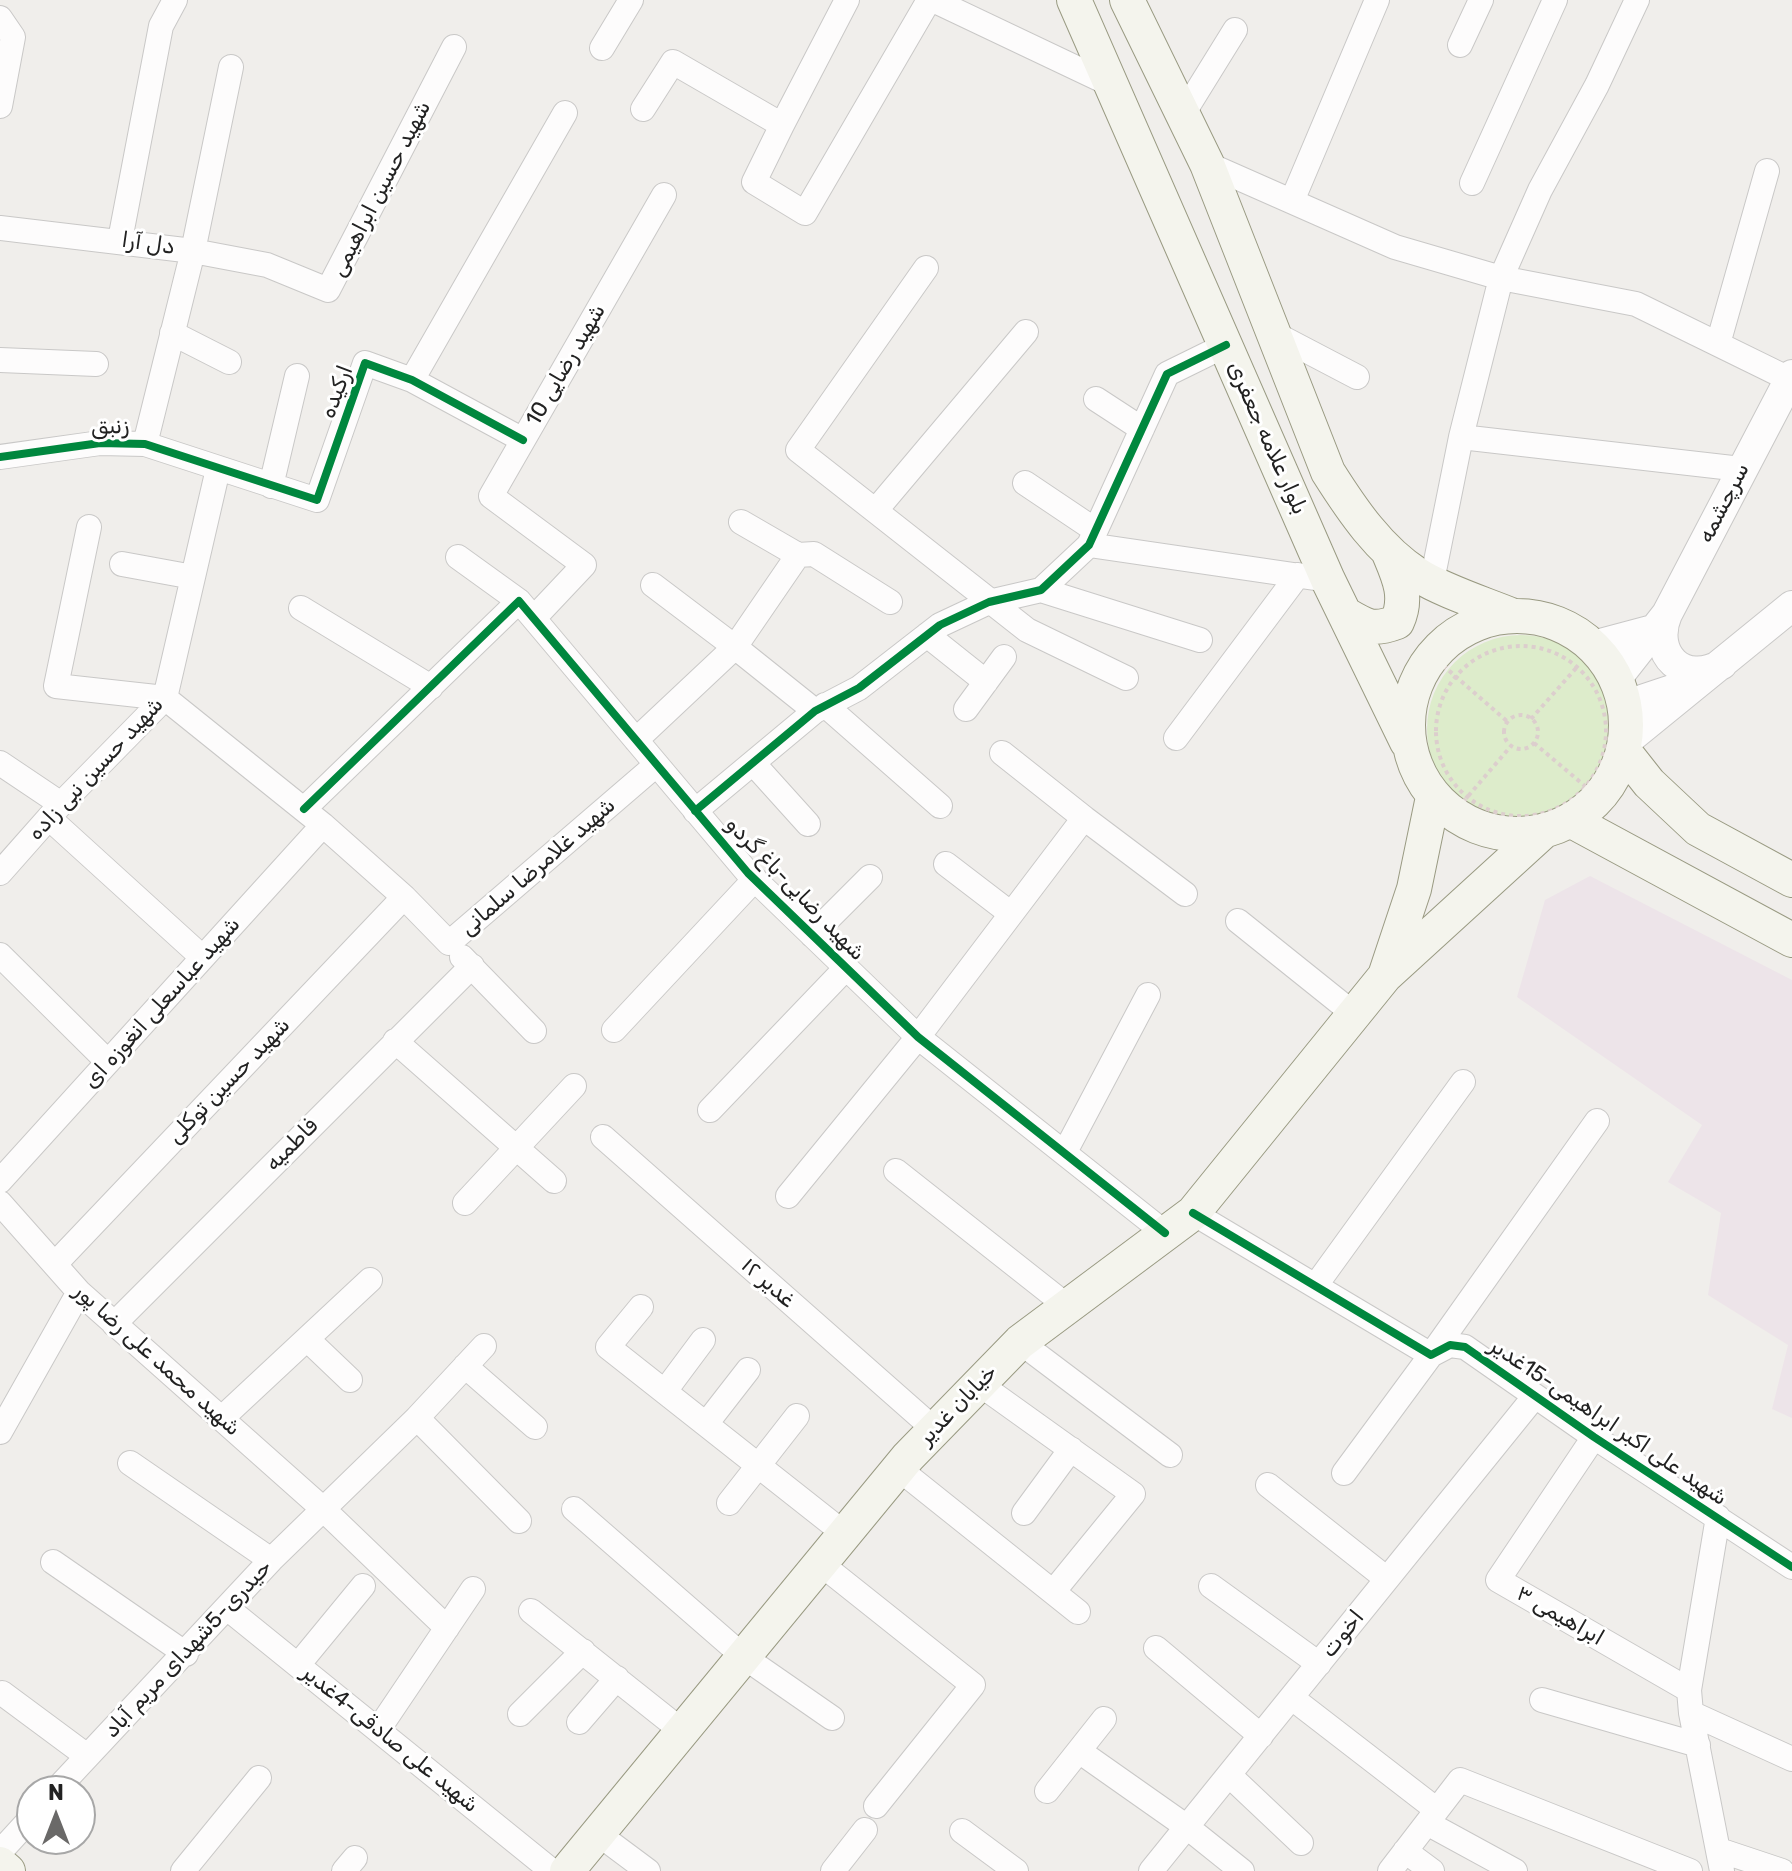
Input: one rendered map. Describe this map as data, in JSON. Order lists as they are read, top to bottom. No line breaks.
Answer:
{"streets":{"main road":["بلوار علامه جعفری","خیابان غدیر"],"street":["شهید حسین ابراهیمی","دل آرا","شهید رضایی 10","ارکیده","زنبق","سرچشمه","شهید حسین نبی زاده","شهید غلامرضا سلمانی","شهید رضایی-باغ گردو","شهید عباسعلی انغوزه ای","شهید حسین توکلی","فاطمیه","غدیر ۱۲","شهید محمد علی رضا پور","شهید علی اکبر ابراهیمی-15غدیر","ابراهیمی ۳","اخوت","حیدری-5شهدای مریم آباد","شهید علی صادقی-4غدیر"]},"crossings":[["شهید حسین ابراهیمی","دل آرا"],["دل آرا","زنبق"],["شهید رضایی 10","ارکیده"],["شهید رضایی 10","شهید رضایی-باغ گردو"],["ارکیده","زنبق"],["ارکیده","شهید حسین نبی زاده"],["زنبق","شهید حسین نبی زاده"],["شهید حسین نبی زاده","شهید غلامرضا سلمانی"],["شهید غلامرضا سلمانی","شهید رضایی-باغ گردو"],["شهید غلامرضا سلمانی","شهید عباسعلی انغوزه ای"],["شهید غلامرضا سلمانی","شهید حسین توکلی"],["شهید رضایی-باغ گردو","خیابان غدیر"],["شهید حسین توکلی","شهید محمد علی رضا پور"],["فاطمیه","شهید محمد علی رضا پور"],["غدیر ۱۲","خیابان غدیر"],["شهید محمد علی رضا پور","حیدری-5شهدای مریم آباد"],["شهید علی اکبر ابراهیمی-15غدیر","ابراهیمی ۳"],["شهید علی اکبر ابراهیمی-15غدیر","اخوت"],["حیدری-5شهدای مریم آباد","شهید علی صادقی-4غدیر"]],"north":"top"}
